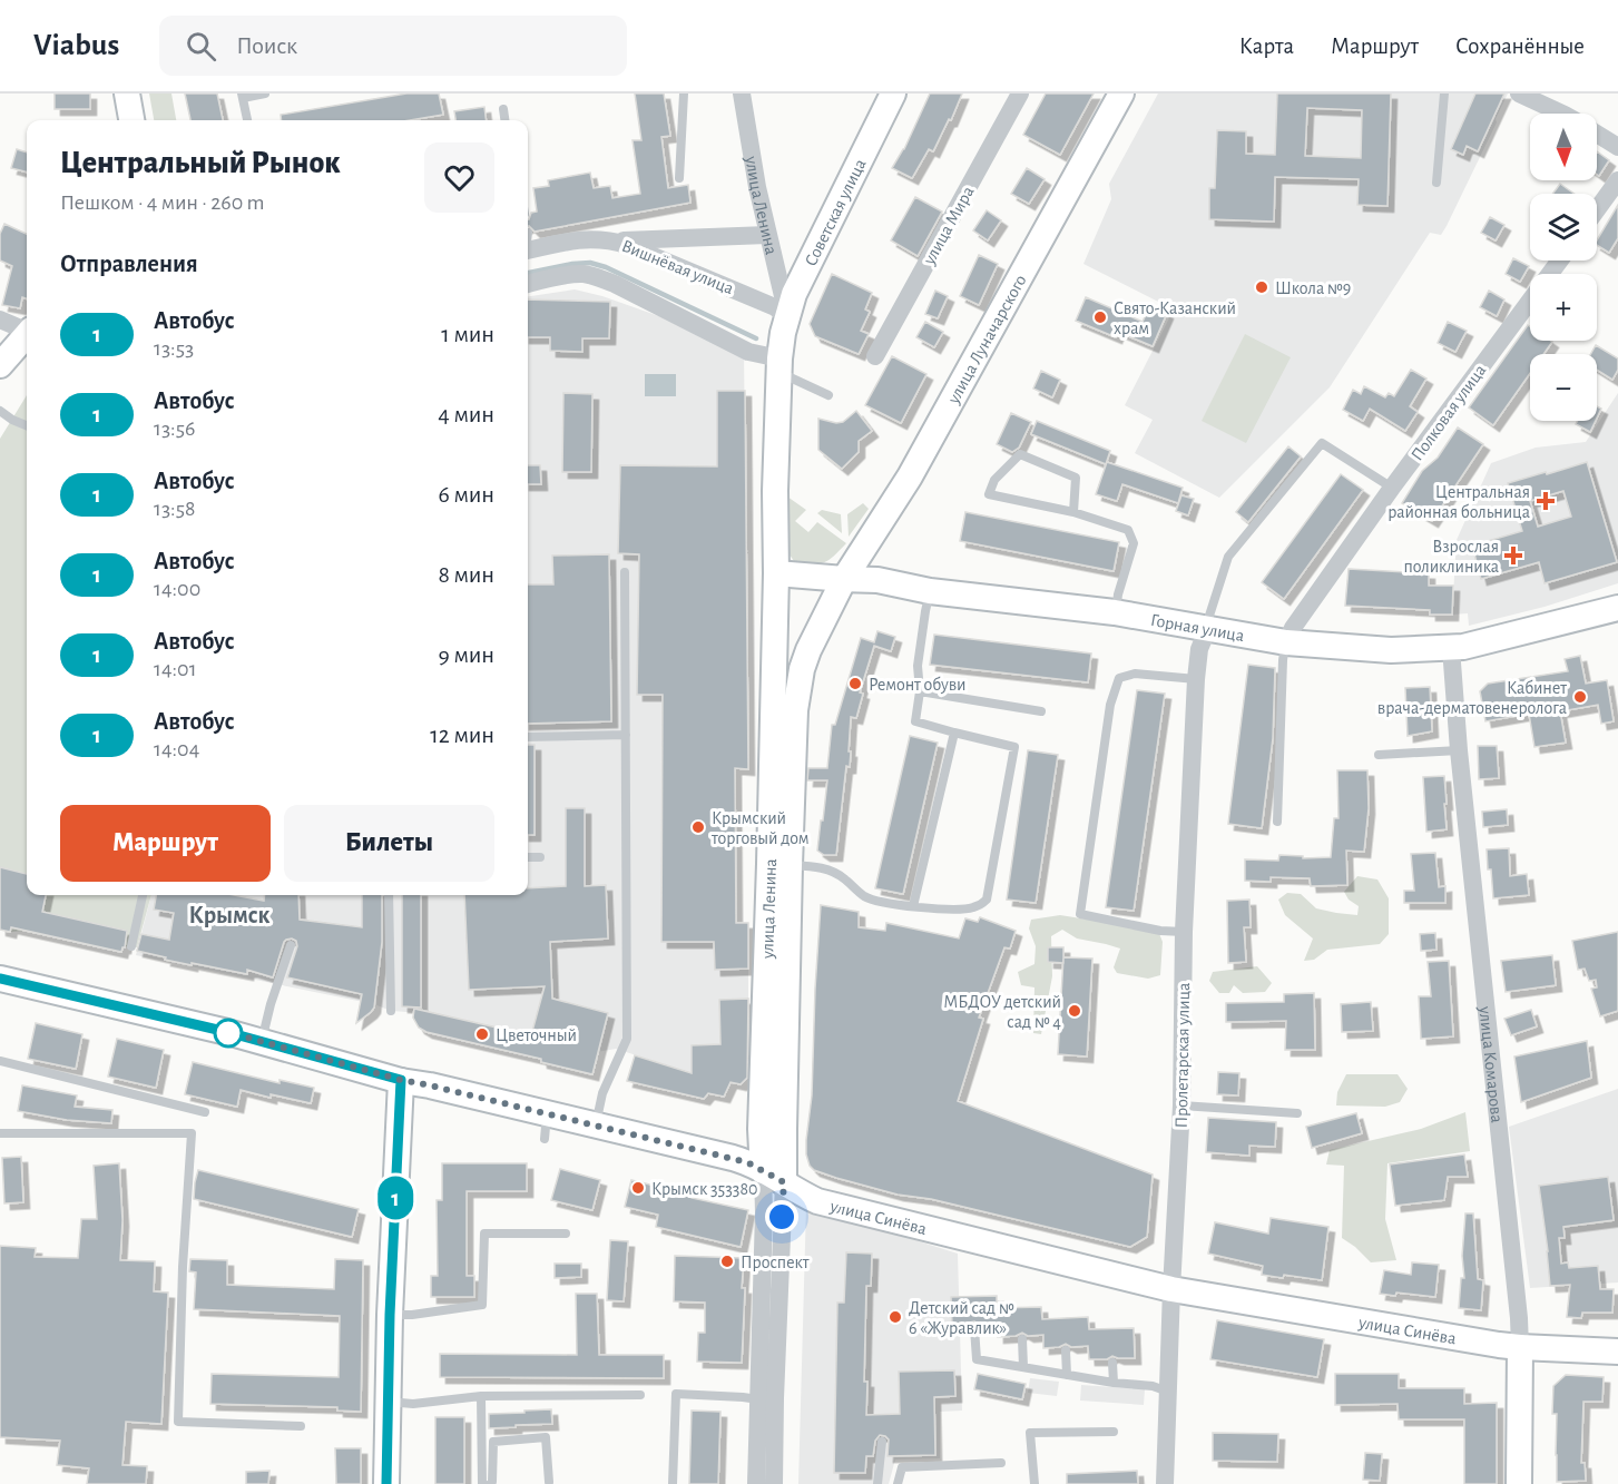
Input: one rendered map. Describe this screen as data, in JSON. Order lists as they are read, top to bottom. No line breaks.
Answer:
{"streets":{"main road":["улица Ленина","Советская улица","улица Луначарского","Горная улица","улица Комарова","улица Синёва"],"street":["улица Мира","Вишнёвая улица","Полковая улица","Пролетарская улица"]},"crossings":[["улица Ленина","Советская улица"],["улица Ленина","Вишнёвая улица"],["улица Ленина","улица Луначарского"],["улица Ленина","Горная улица"],["улица Ленина","улица Синёва"],["Советская улица","Вишнёвая улица"],["улица Луначарского","Горная улица"],["Полковая улица","Горная улица"],["Горная улица","Пролетарская улица"],["Горная улица","улица Комарова"],["Пролетарская улица","улица Синёва"],["улица Комарова","улица Синёва"]],"districts":["Крымск"],"places":{"other":["Школа №9","Свято-Казанский храм","Ремонт обуви","Кабинет врача-дерматовенеролога","Крымский торговый дом","МБДОУ детский сад № 4","Цветочный","Крымск 353380","Проспект","Детский сад № 6 «Журавлик»"],"health":["Центральная районная больница","Взрослая поликлиника"]},"lines":["bus line 1"],"north":"bottom","page":{"header":"Viabus","search":"Поиск","nav":["Карта","Маршрут","Сохранённые"],"on_map":"1","map_buttons":["+","−"],"heading":[["Центральный Рынок","Пешком · 4 мин · 260 m"],"Отправления"],"list":[{"mark":"1","name":"Автобус","note":"13:53","value":"1 мин"},{"mark":"1","name":"Автобус","note":"13:56","value":"4 мин"},{"mark":"1","name":"Автобус","note":"13:58","value":"6 мин"},{"mark":"1","name":"Автобус","note":"14:00","value":"8 мин"},{"mark":"1","name":"Автобус","note":"14:01","value":"9 мин"},{"mark":"1","name":"Автобус","note":"14:04","value":"12 мин"}],"buttons":["Маршрут","Билеты"]}}
